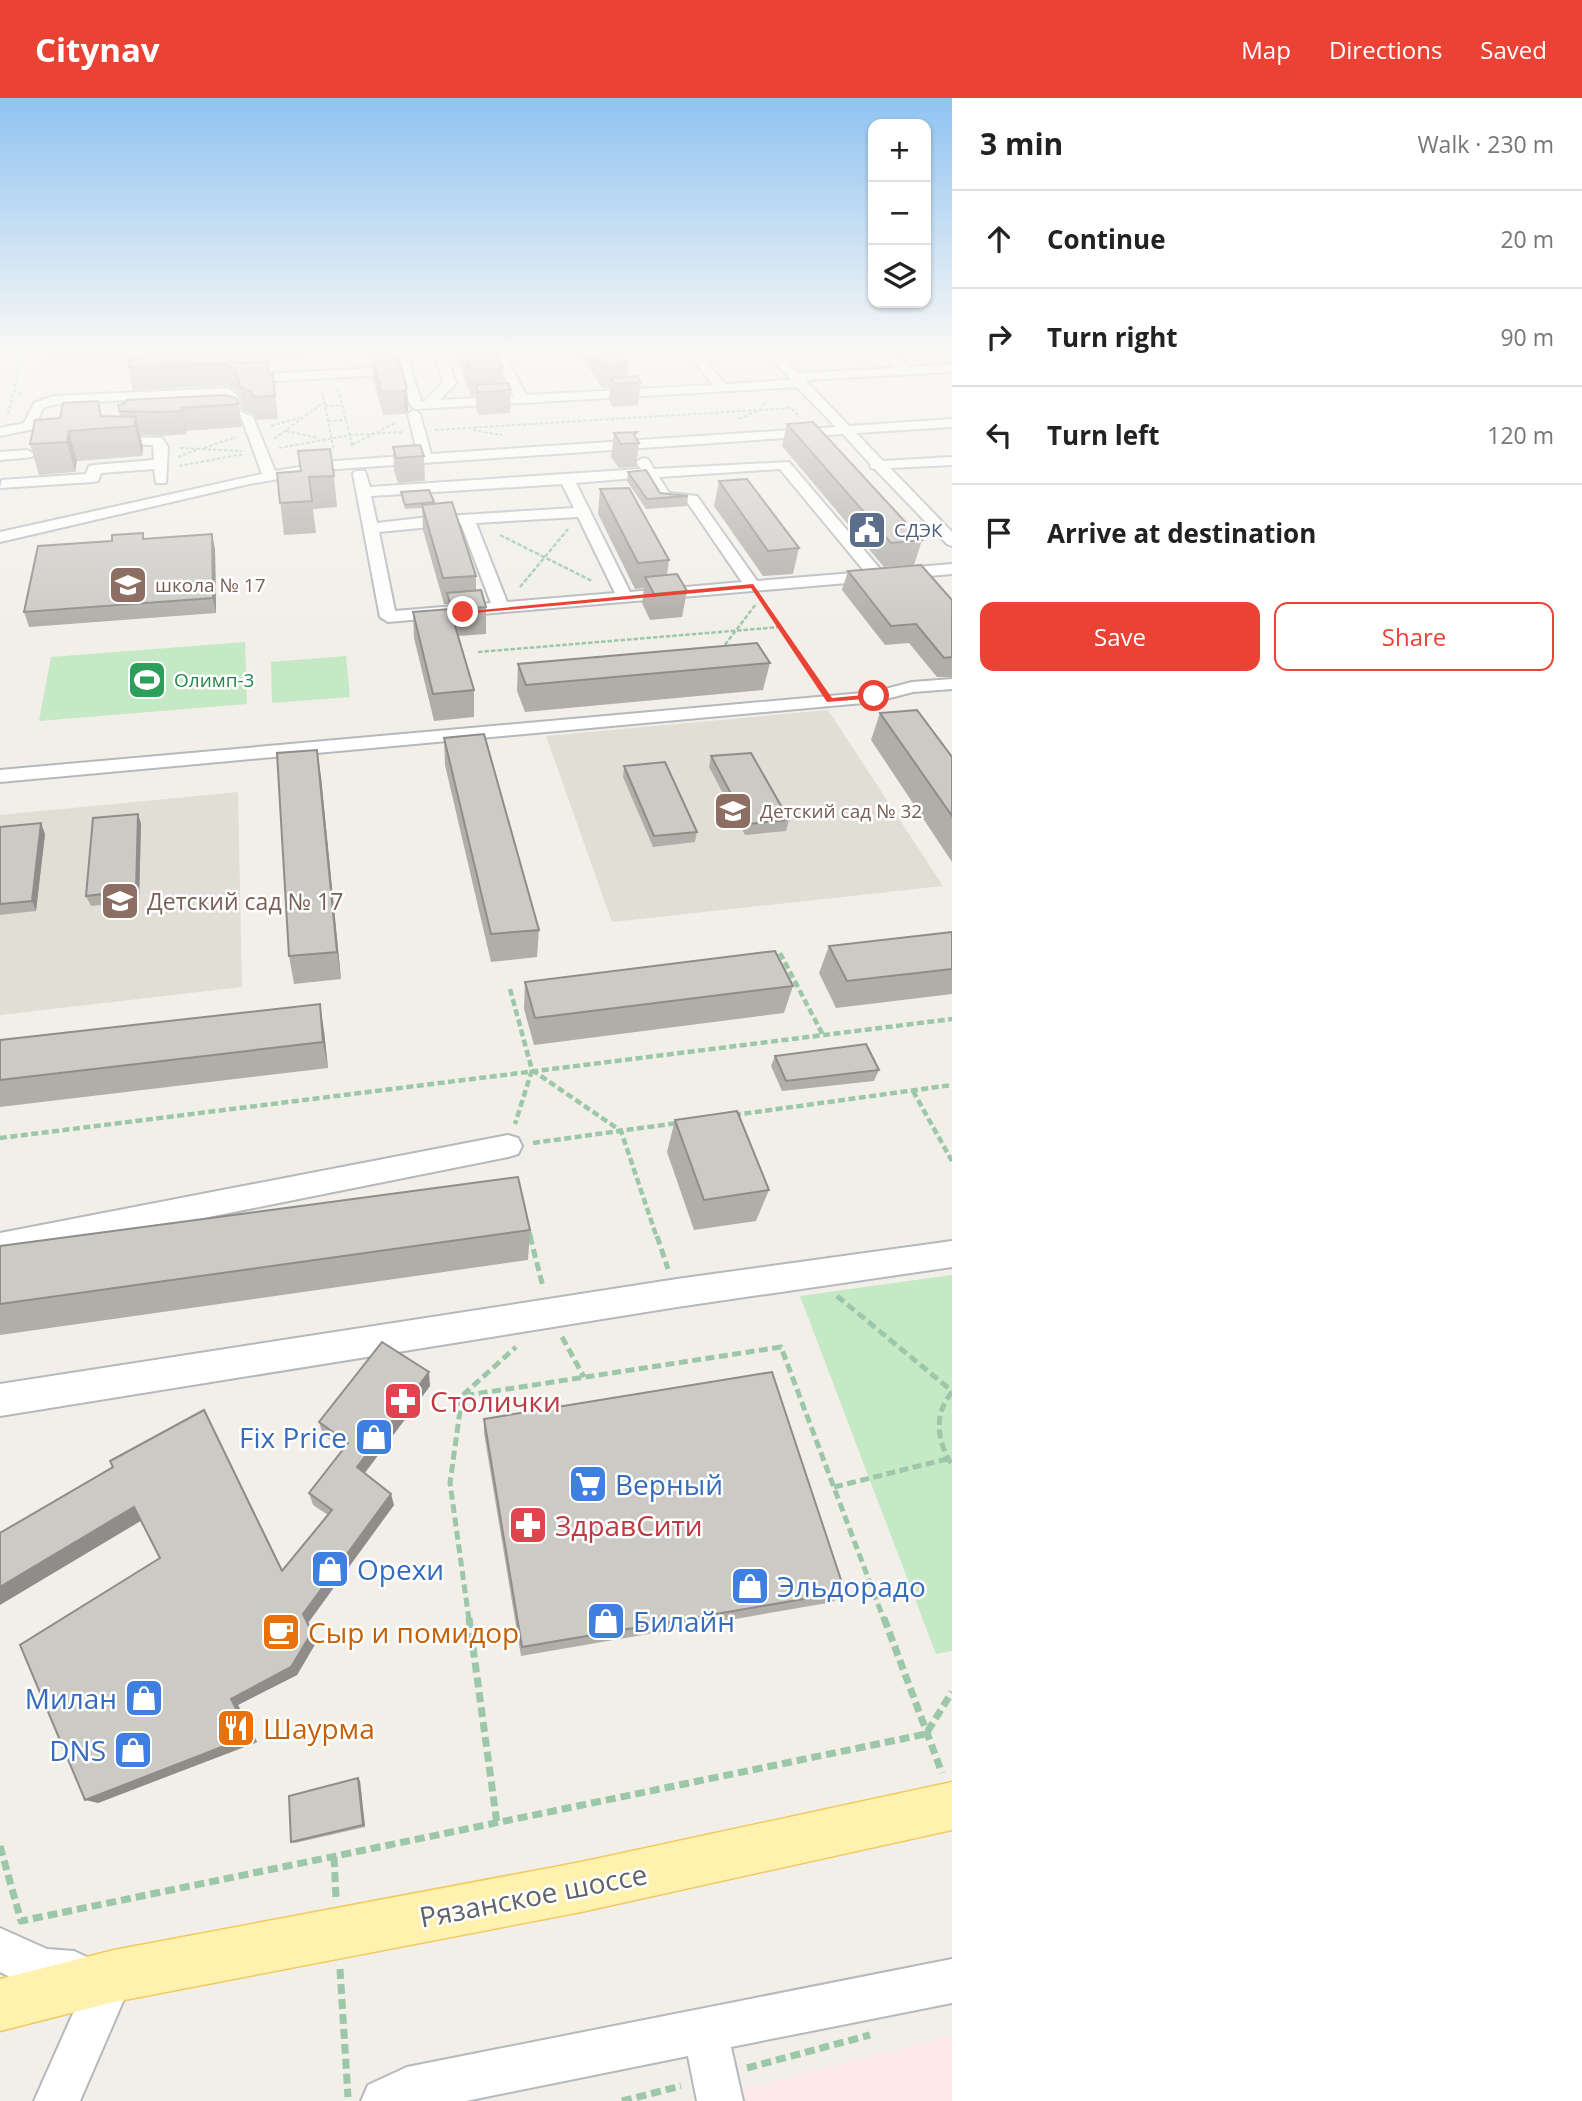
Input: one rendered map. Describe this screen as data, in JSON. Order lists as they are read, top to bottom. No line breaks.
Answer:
{"streets":{"main road":["Рязанское шоссе"]},"places":{"public building":["СДЭК"],"school or university":["школа № 17","Детский сад № 32","Детский сад № 17"],"sports":["Олимп-3"],"pharmacy":["Столички","ЗдравСити"],"shop":["Fix Price","Орехи","Эльдорадо","Билайн","Милан","DNS"],"supermarket":["Верный"],"cafe":["Сыр и помидор"],"restaurant":["Шаурма"]},"page":{"header":"Citynav","nav":["Map","Directions","Saved"],"heading":["3 min","Walk · 230 m"],"map_buttons":["+","−"],"list":[["Continue","20 m"],["Turn right","90 m"],["Turn left","120 m"],"Arrive at destination"],"buttons":["Save","Share"]}}
